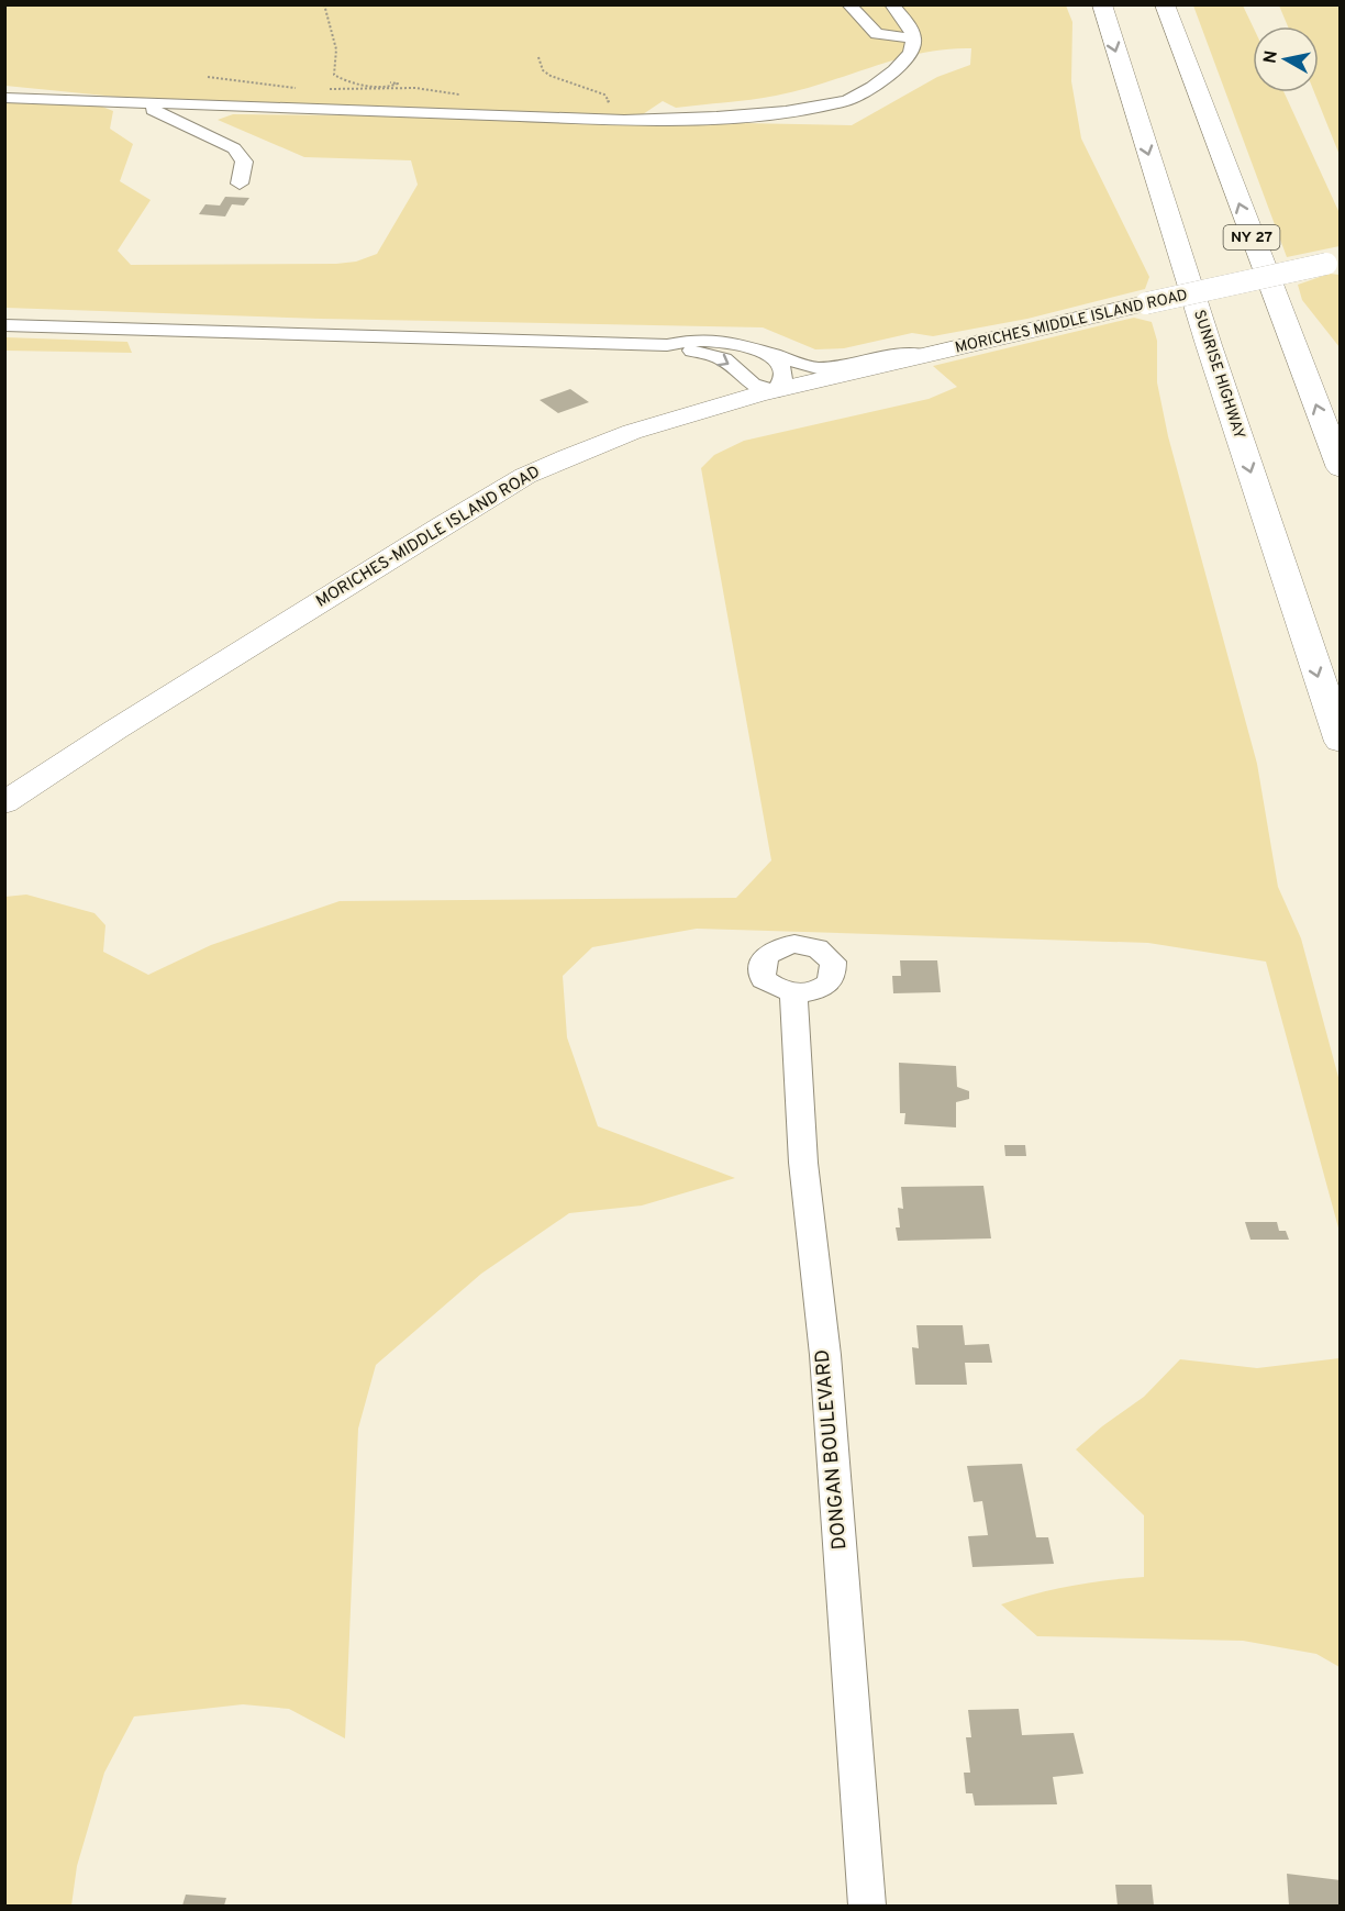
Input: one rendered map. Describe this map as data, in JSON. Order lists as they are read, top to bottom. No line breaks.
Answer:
{"streets":{"highway":["NY 27","SUNRISE HIGHWAY"],"main road":["MORICHES MIDDLE ISLAND ROAD","MORICHES-MIDDLE ISLAND ROAD"],"street":["DONGAN BOULEVARD"]},"crossings":[["MORICHES MIDDLE ISLAND ROAD","MORICHES-MIDDLE ISLAND ROAD"]],"north":"left"}
